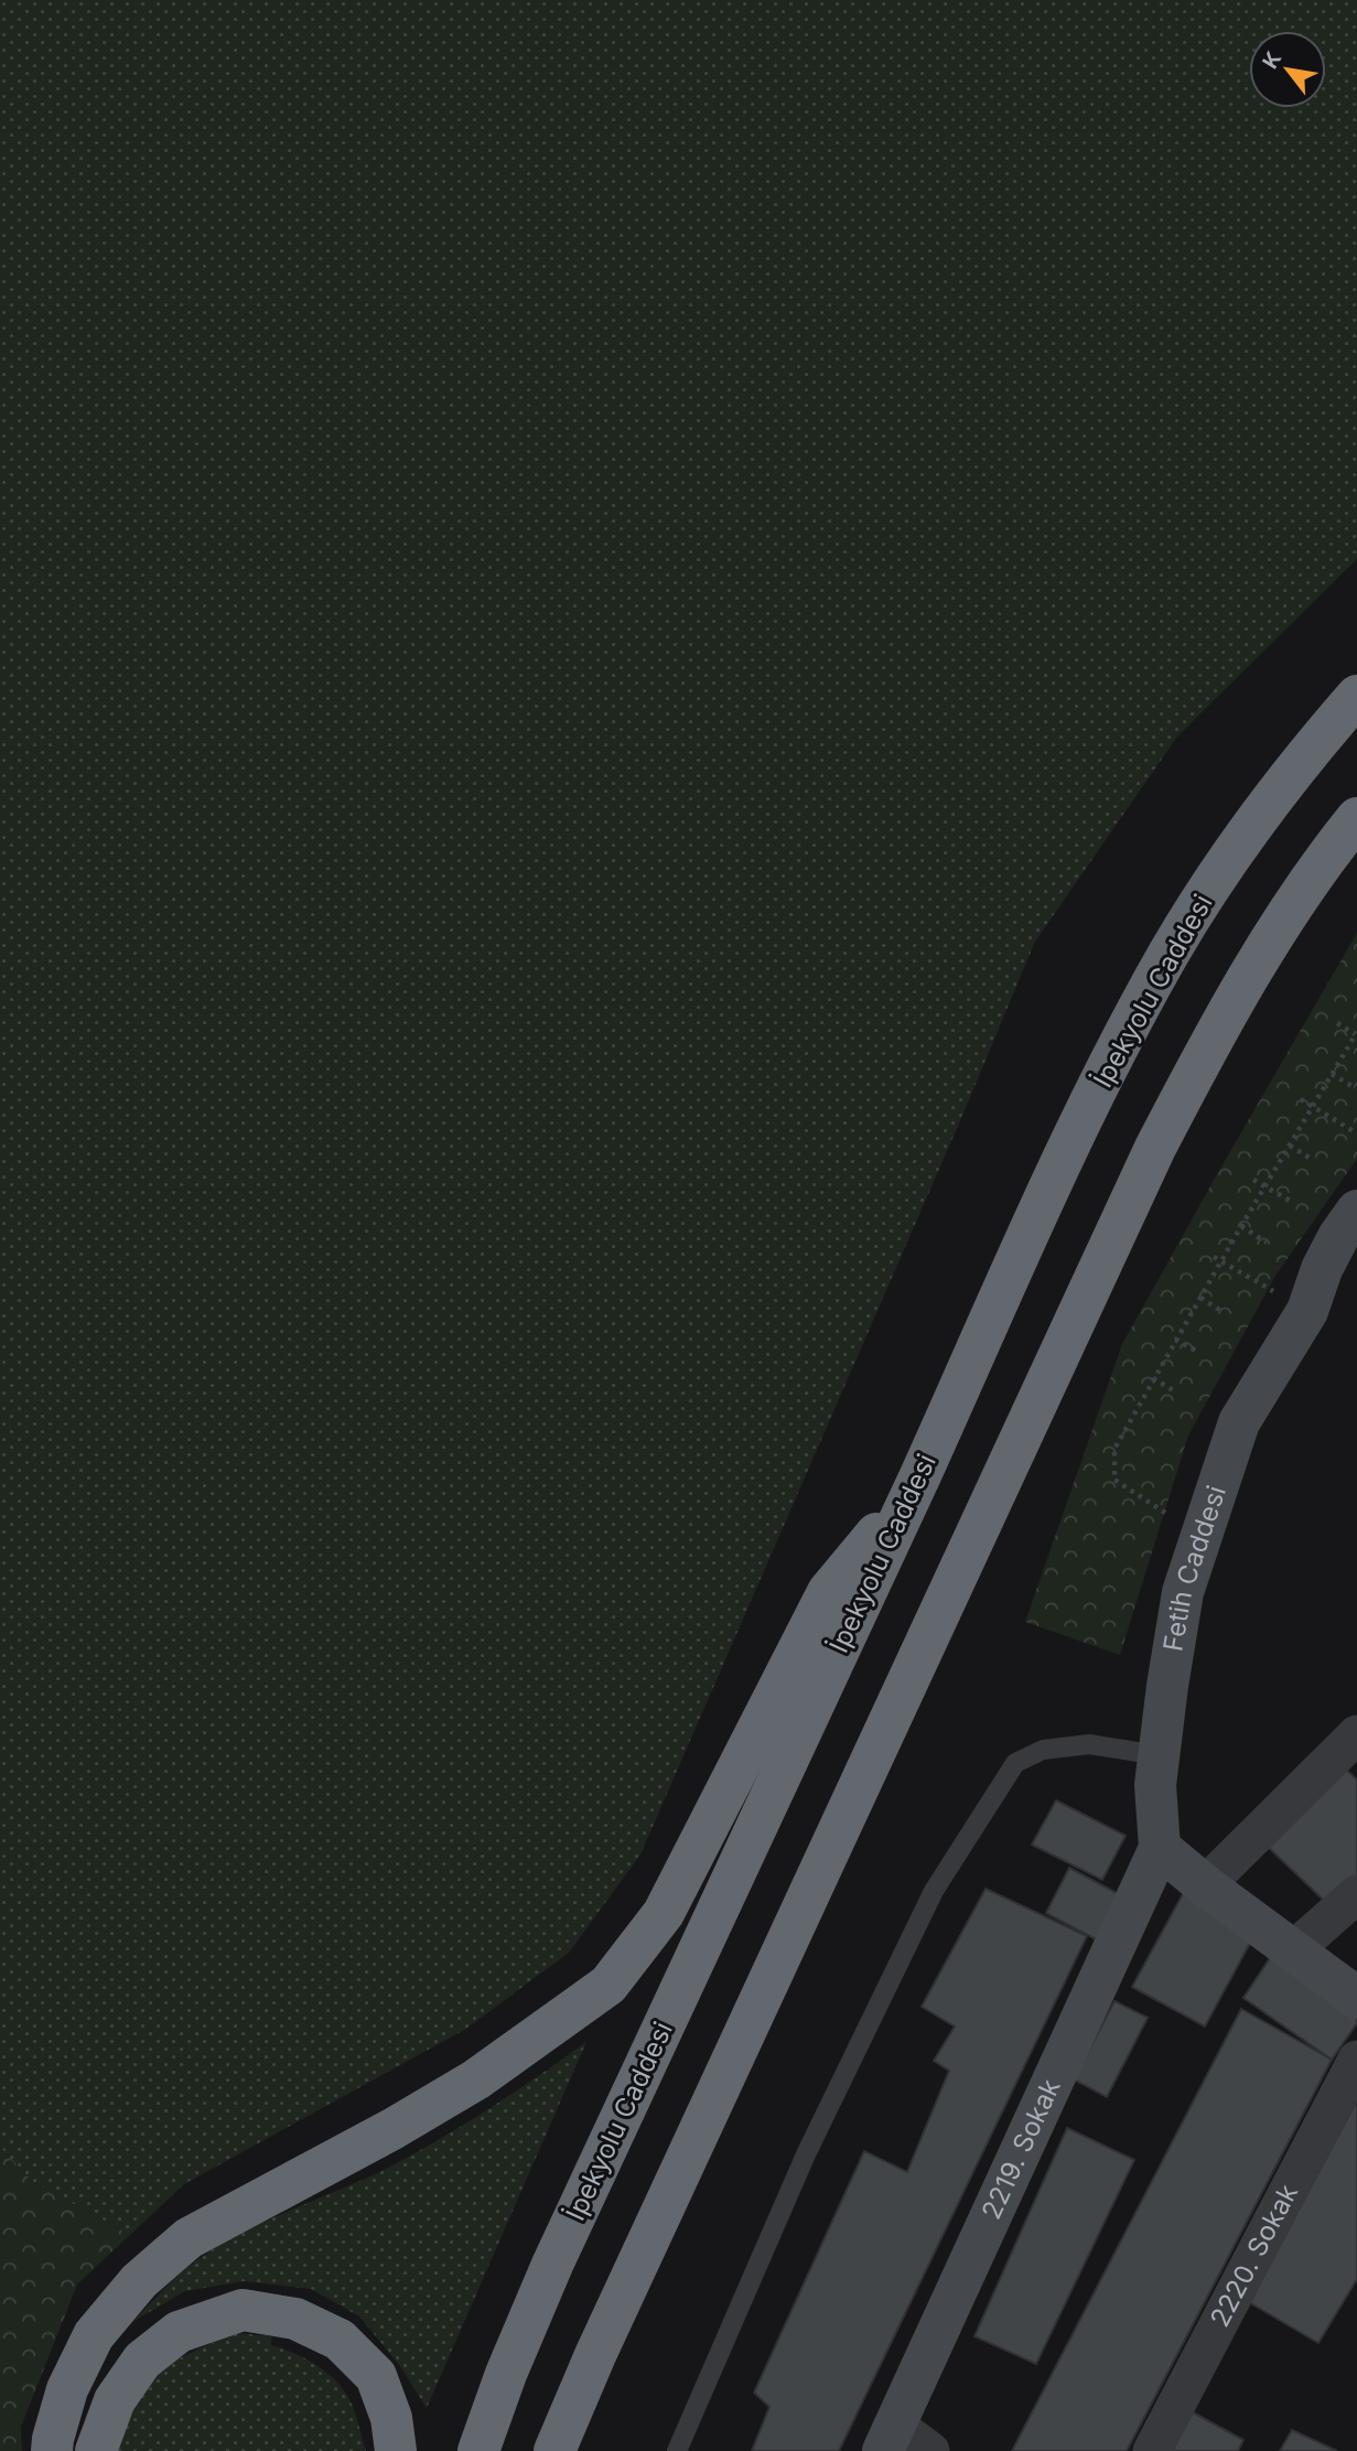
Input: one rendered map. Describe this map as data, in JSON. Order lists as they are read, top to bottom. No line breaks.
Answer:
{"streets":{"highway":["İpekyolu Caddesi"],"main road":["Fetih Caddesi","2219. Sokak"],"street":["2220. Sokak"]},"crossings":[["Fetih Caddesi","2219. Sokak"]],"north":"top left"}
